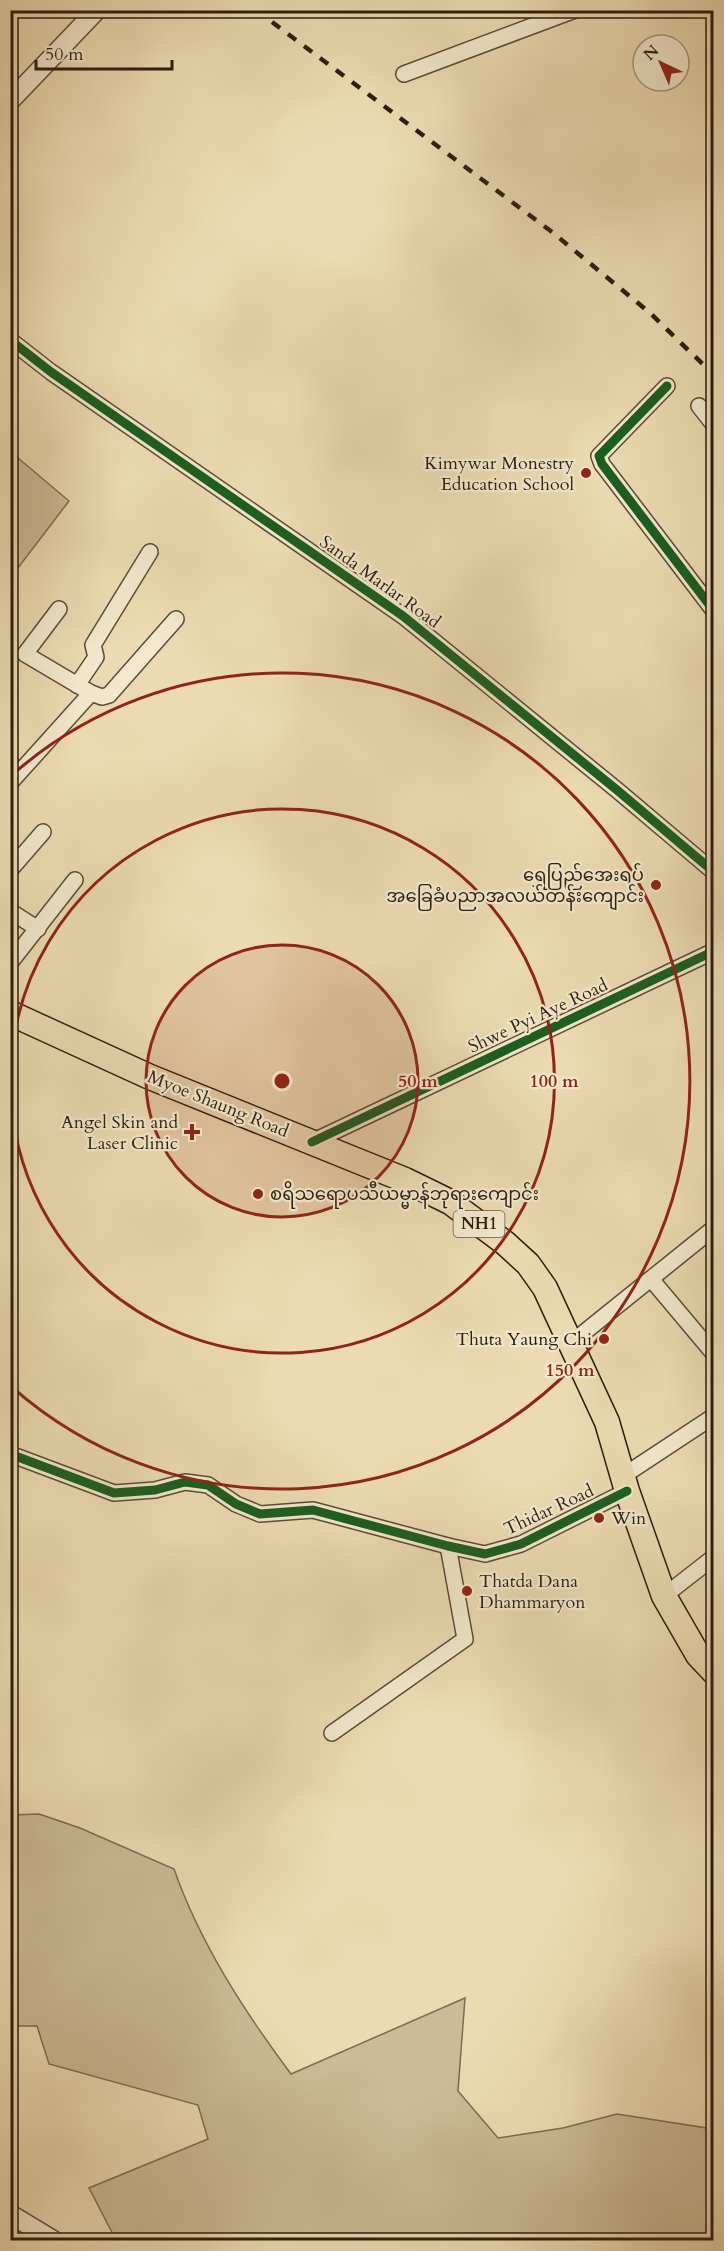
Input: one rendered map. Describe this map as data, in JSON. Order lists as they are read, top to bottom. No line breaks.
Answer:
{"streets":{"highway":["Myoe Shaung Road","NH1"],"street":["Sanda Marlar Road","Shwe Pyi Aye Road","Thidar Road"]},"crossings":[["Shwe Pyi Aye Road","Myoe Shaung Road"],["Myoe Shaung Road","Thidar Road"]],"places":{"other":["Kimywar Monestry Education School","ရွှေပြည်အေးရပ် အခြေခံပညာအလယ်တန်းကျောင်း","စရိသရောပသီယမ္မာန်ဘုရားကျောင်း","Thuta Yaung Chi","Win","Thatda Dana Dhammaryon"],"health":["Angel Skin and Laser Clinic"]},"scale_bar":"50 m","north":"top left","rings":["50 m","100 m","150 m"]}
